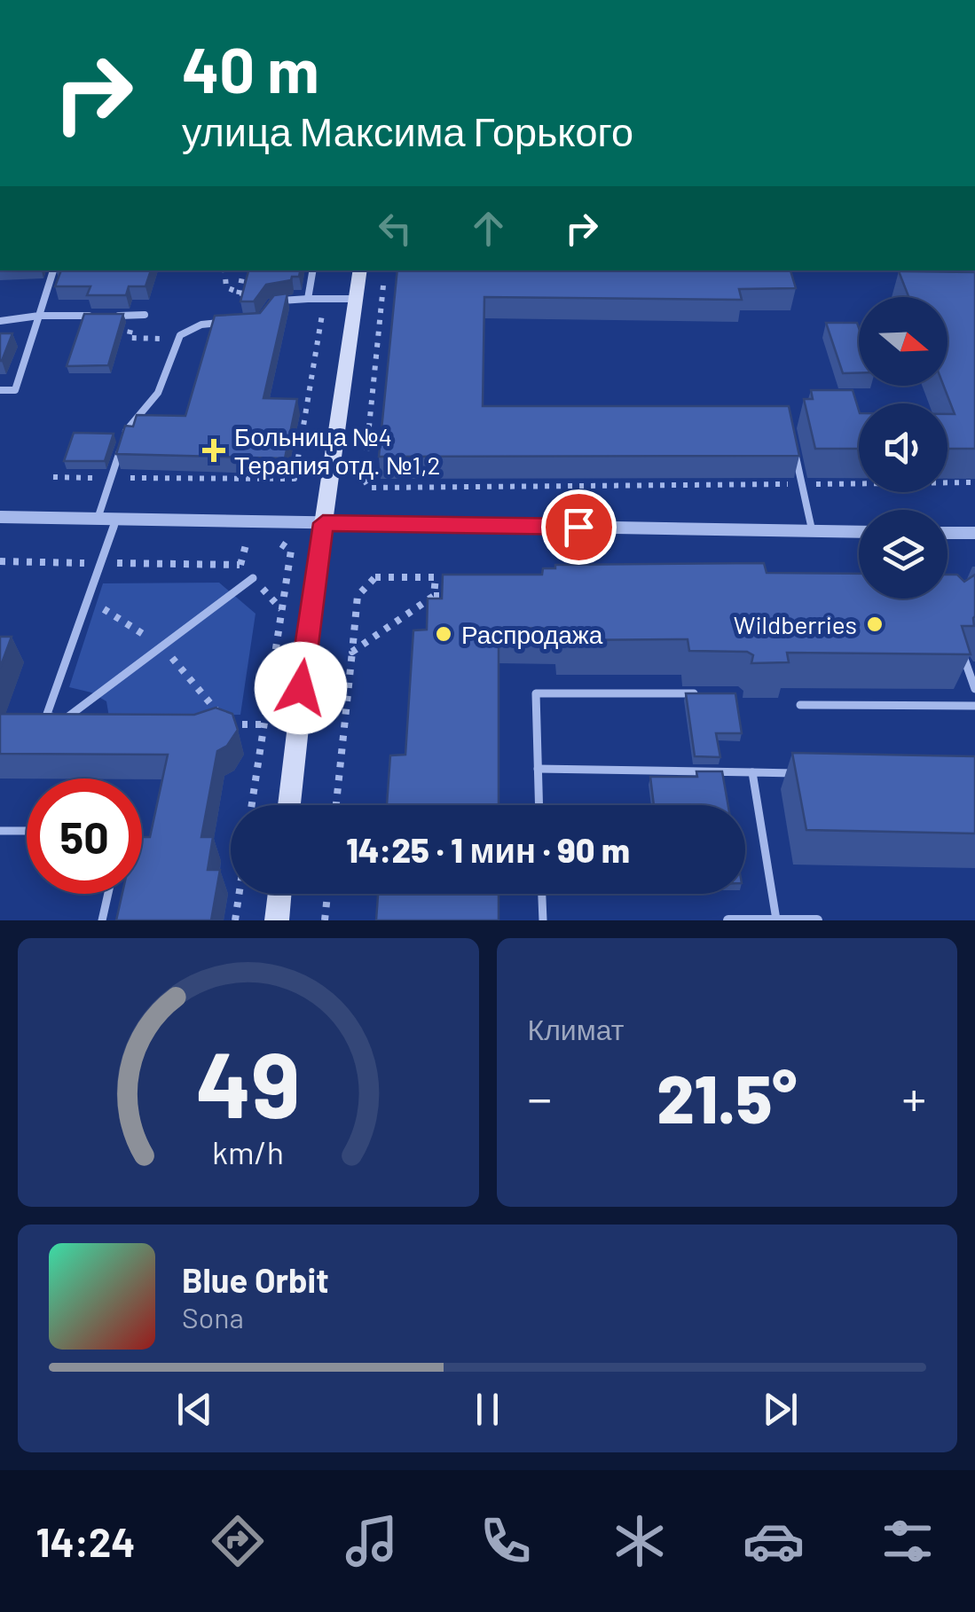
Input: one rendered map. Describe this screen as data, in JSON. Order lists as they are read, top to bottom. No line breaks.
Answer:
{"places":{"health":["Больница №4 Терапия отд. №1,2"],"other":["Wildberries","Распродажа"]},"north":"right","page":{"turn":["40 m","улица Максима Горького"],"limit":"50","trip":"14:25 · 1 мин · 90 m","tile":"Климат","heat":["−","21.5°","+"],"song":["Blue Orbit","Sona"],"tabs":"14:24","gauge":["49","km/h"]}}
